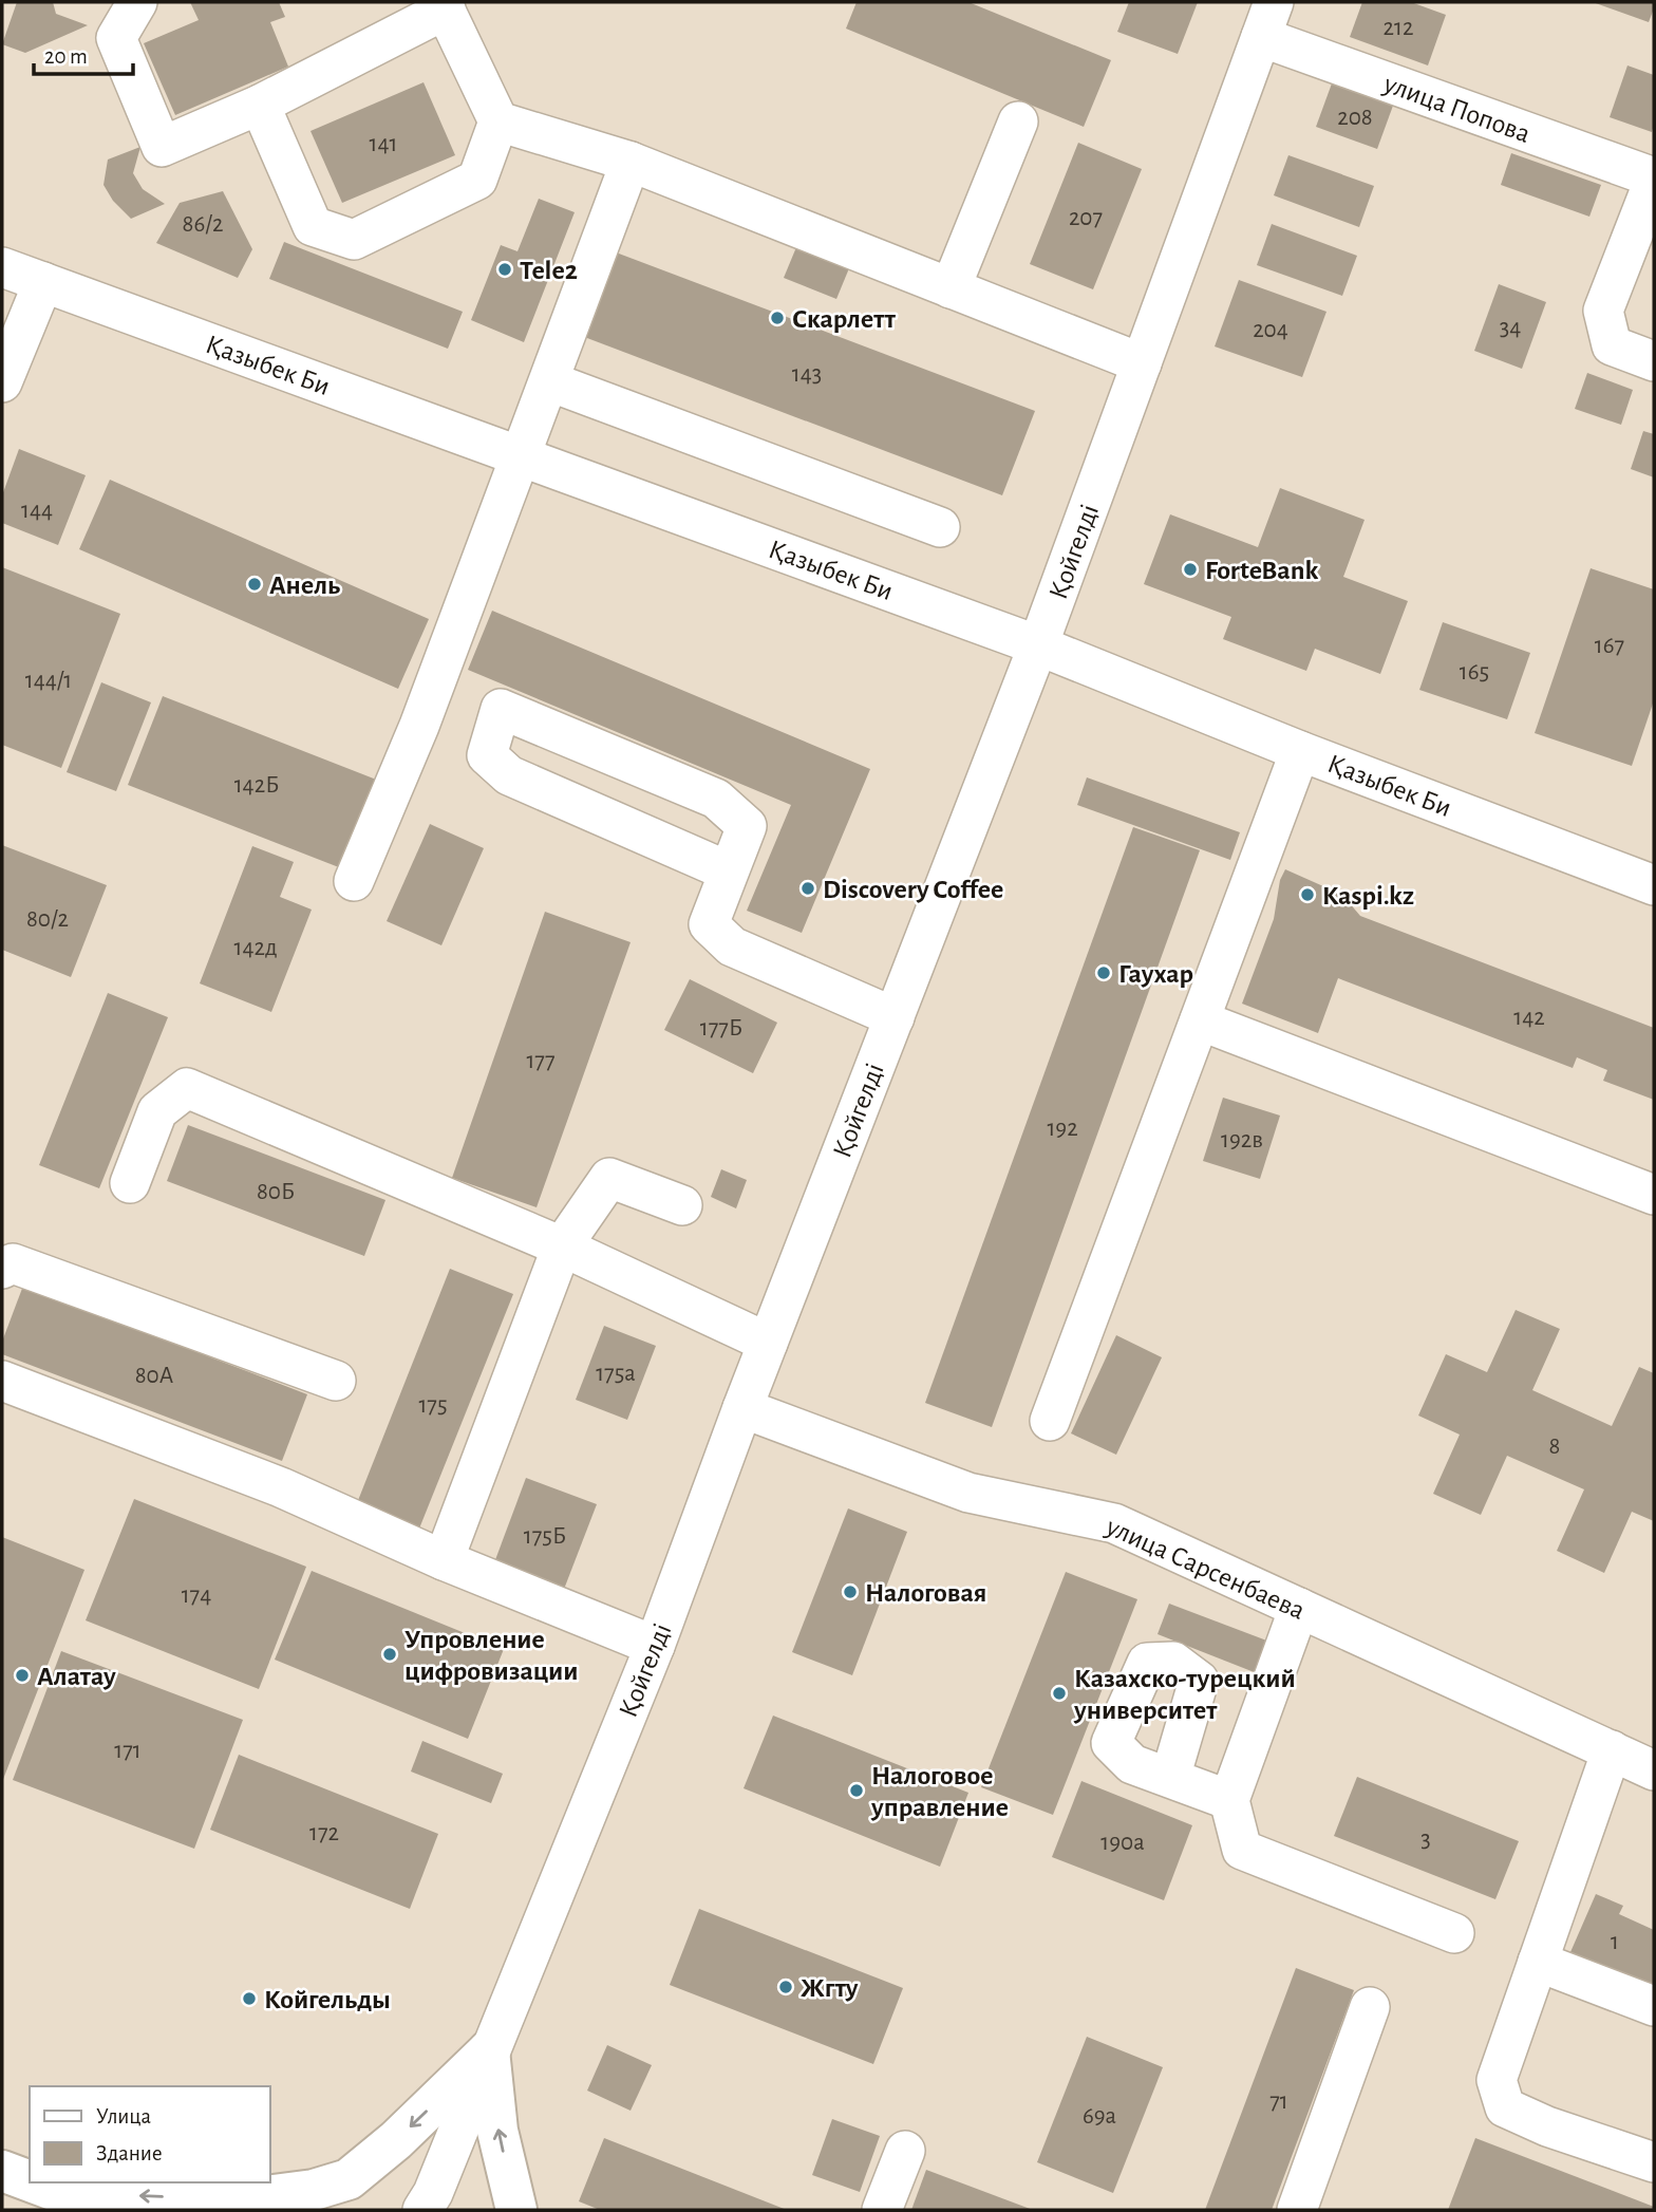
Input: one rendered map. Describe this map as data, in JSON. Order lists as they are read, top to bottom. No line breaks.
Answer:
{"streets":{"street":["улица Попова","Қазыбек Би","Қойгелді","улица Сарсенбаева"]},"crossings":[["улица Попова","Қойгелді"],["Қазыбек Би","Қойгелді"],["Қойгелді","улица Сарсенбаева"]],"places":["Tele2","Скарлетт","ForteBank","Анель","Discovery Coffee","Kaspi.kz","Гаухар","Налоговая","Упровление цифровизации","Алатау","Казахско-турецкий университет","Налоговое управление","Жгту","Койгельды"],"house_numbers":["212","208","141","207","86/2","34","204","143","144","167","165","144/1","142Б","80/2","142д","142","177Б","177","192","192в","80Б","175а","80А","175","8","175Б","174","171","172","3","190а","1","71","69а"],"legend":["Улица","Здание"],"scale_bar":"20 m"}
